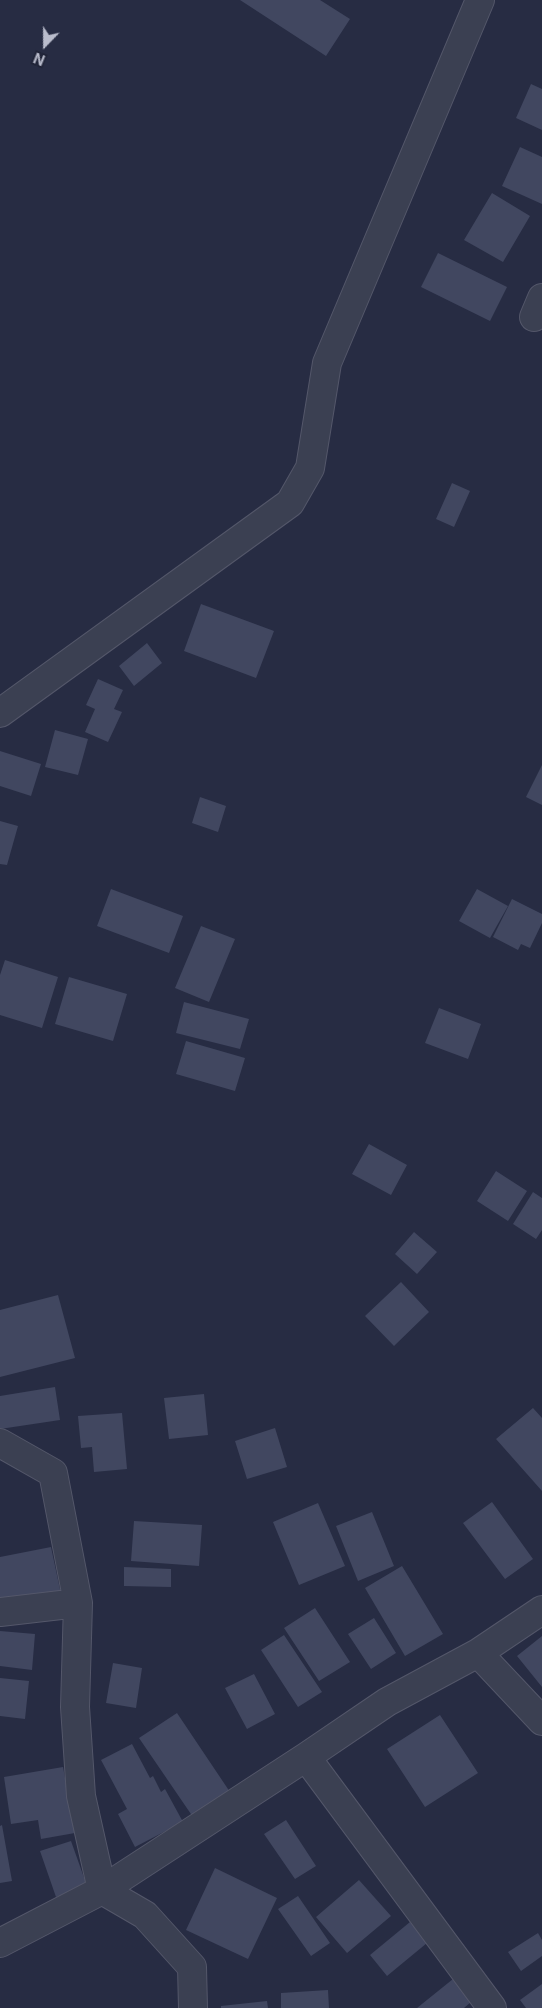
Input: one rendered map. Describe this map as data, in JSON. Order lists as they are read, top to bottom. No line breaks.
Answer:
{"north":"bottom"}
